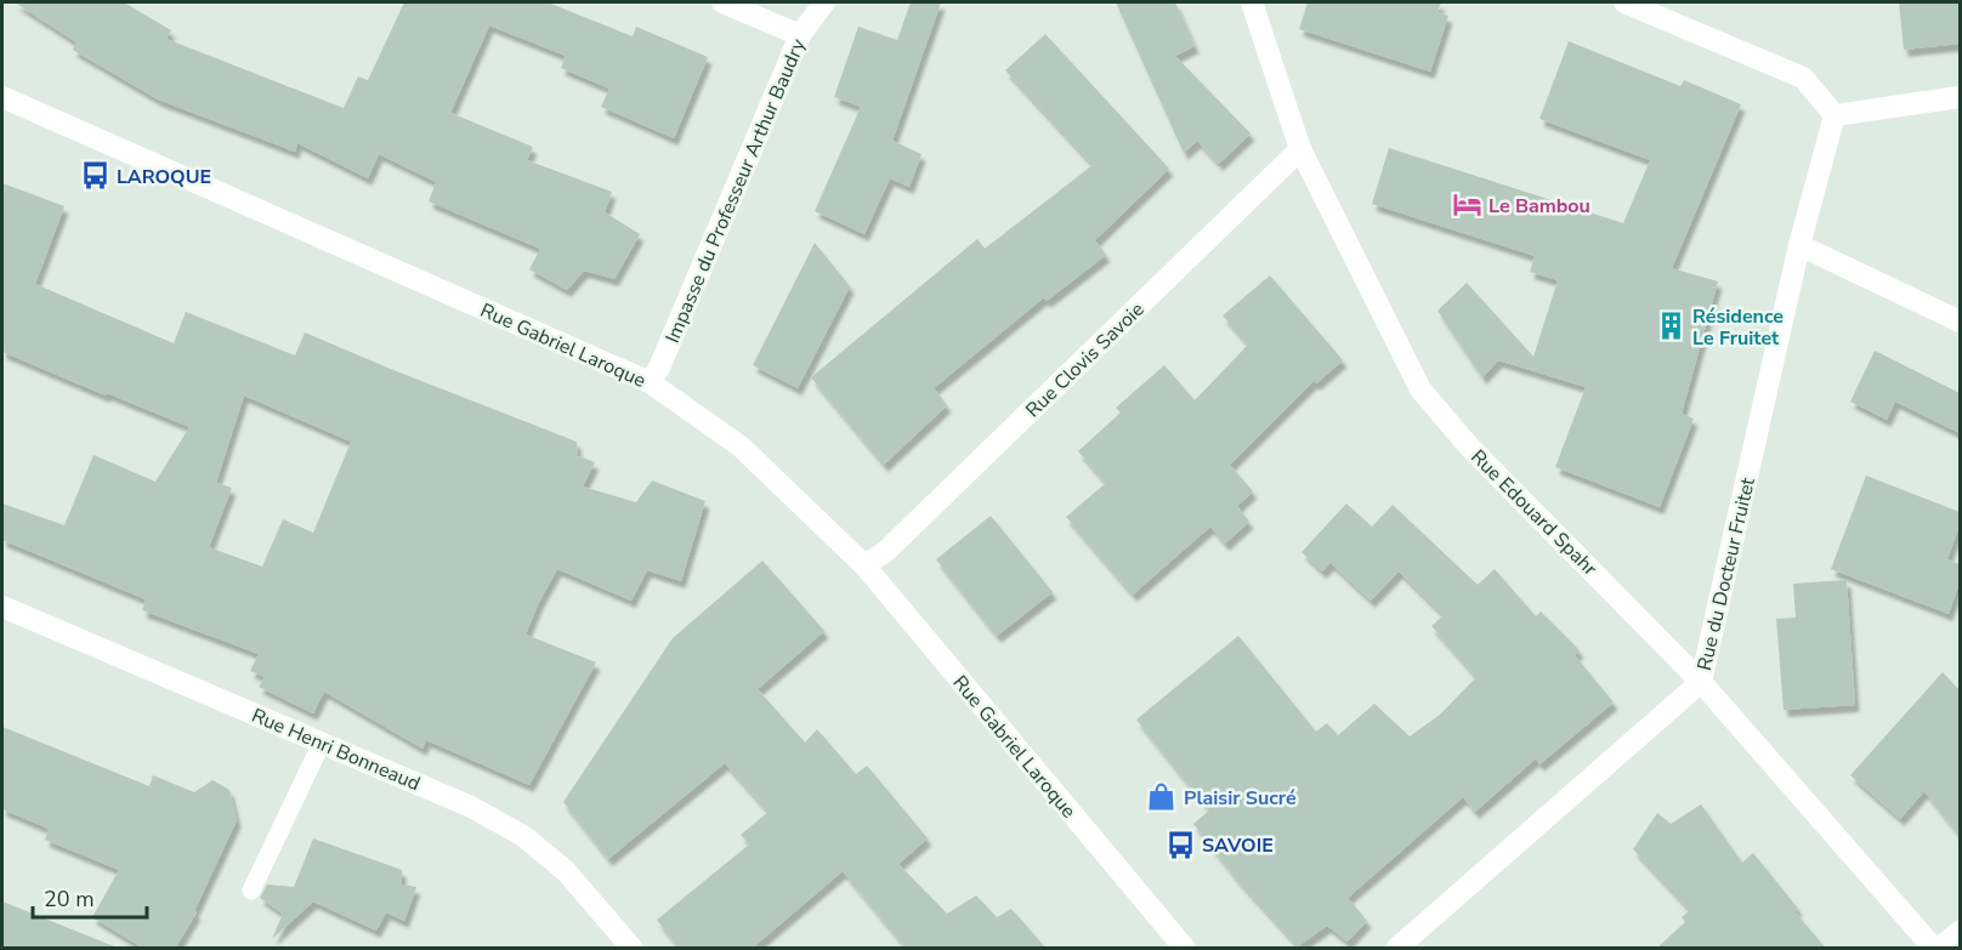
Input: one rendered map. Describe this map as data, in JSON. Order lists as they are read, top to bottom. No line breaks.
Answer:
{"streets":{"street":["Impasse du Professeur Arthur Baudry","Rue Gabriel Laroque","Rue Clovis Savoie","Rue Edouard Spahr","Rue du Docteur Fruitet","Rue Henri Bonneaud"]},"crossings":[["Impasse du Professeur Arthur Baudry","Rue Gabriel Laroque"],["Rue Gabriel Laroque","Rue Clovis Savoie"],["Rue Clovis Savoie","Rue Edouard Spahr"],["Rue Edouard Spahr","Rue du Docteur Fruitet"]],"places":{"bus stop":["LAROQUE","SAVOIE"],"hotel":["Le Bambou"],"building":["Résidence Le Fruitet"],"shop":["Plaisir Sucré"]},"scale_bar":"20 m"}
